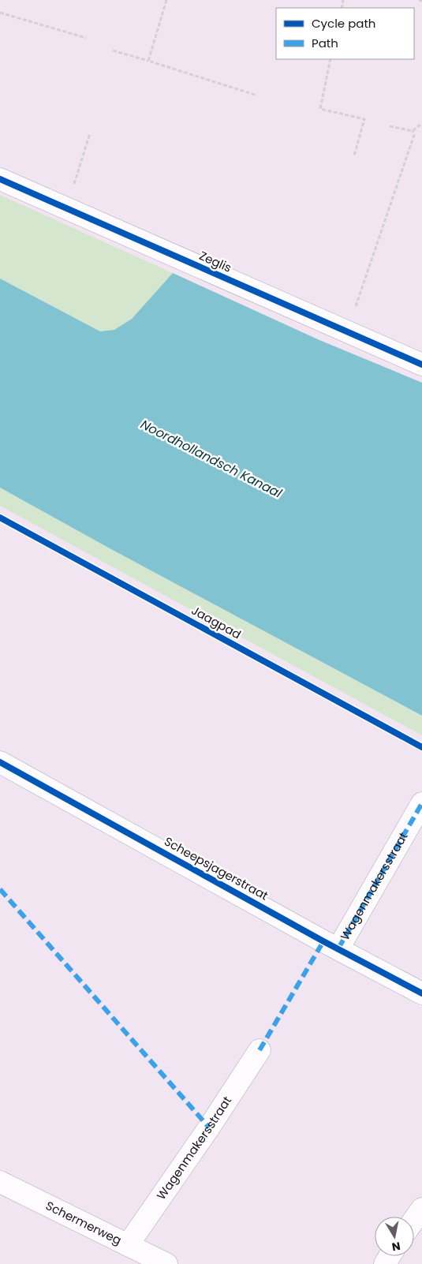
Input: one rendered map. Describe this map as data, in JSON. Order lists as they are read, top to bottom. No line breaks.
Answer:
{"streets":{"street":["Zeglis","Scheepsjagerstraat","Wagenmakersstraat","Schermerweg"],"cycle path":["Jaagpad"]},"crossings":[["Scheepsjagerstraat","Wagenmakersstraat"],["Wagenmakersstraat","Schermerweg"]],"water":["Noordhollandsch Kanaal"],"legend":["Cycle path","Path"],"north":"bottom"}
